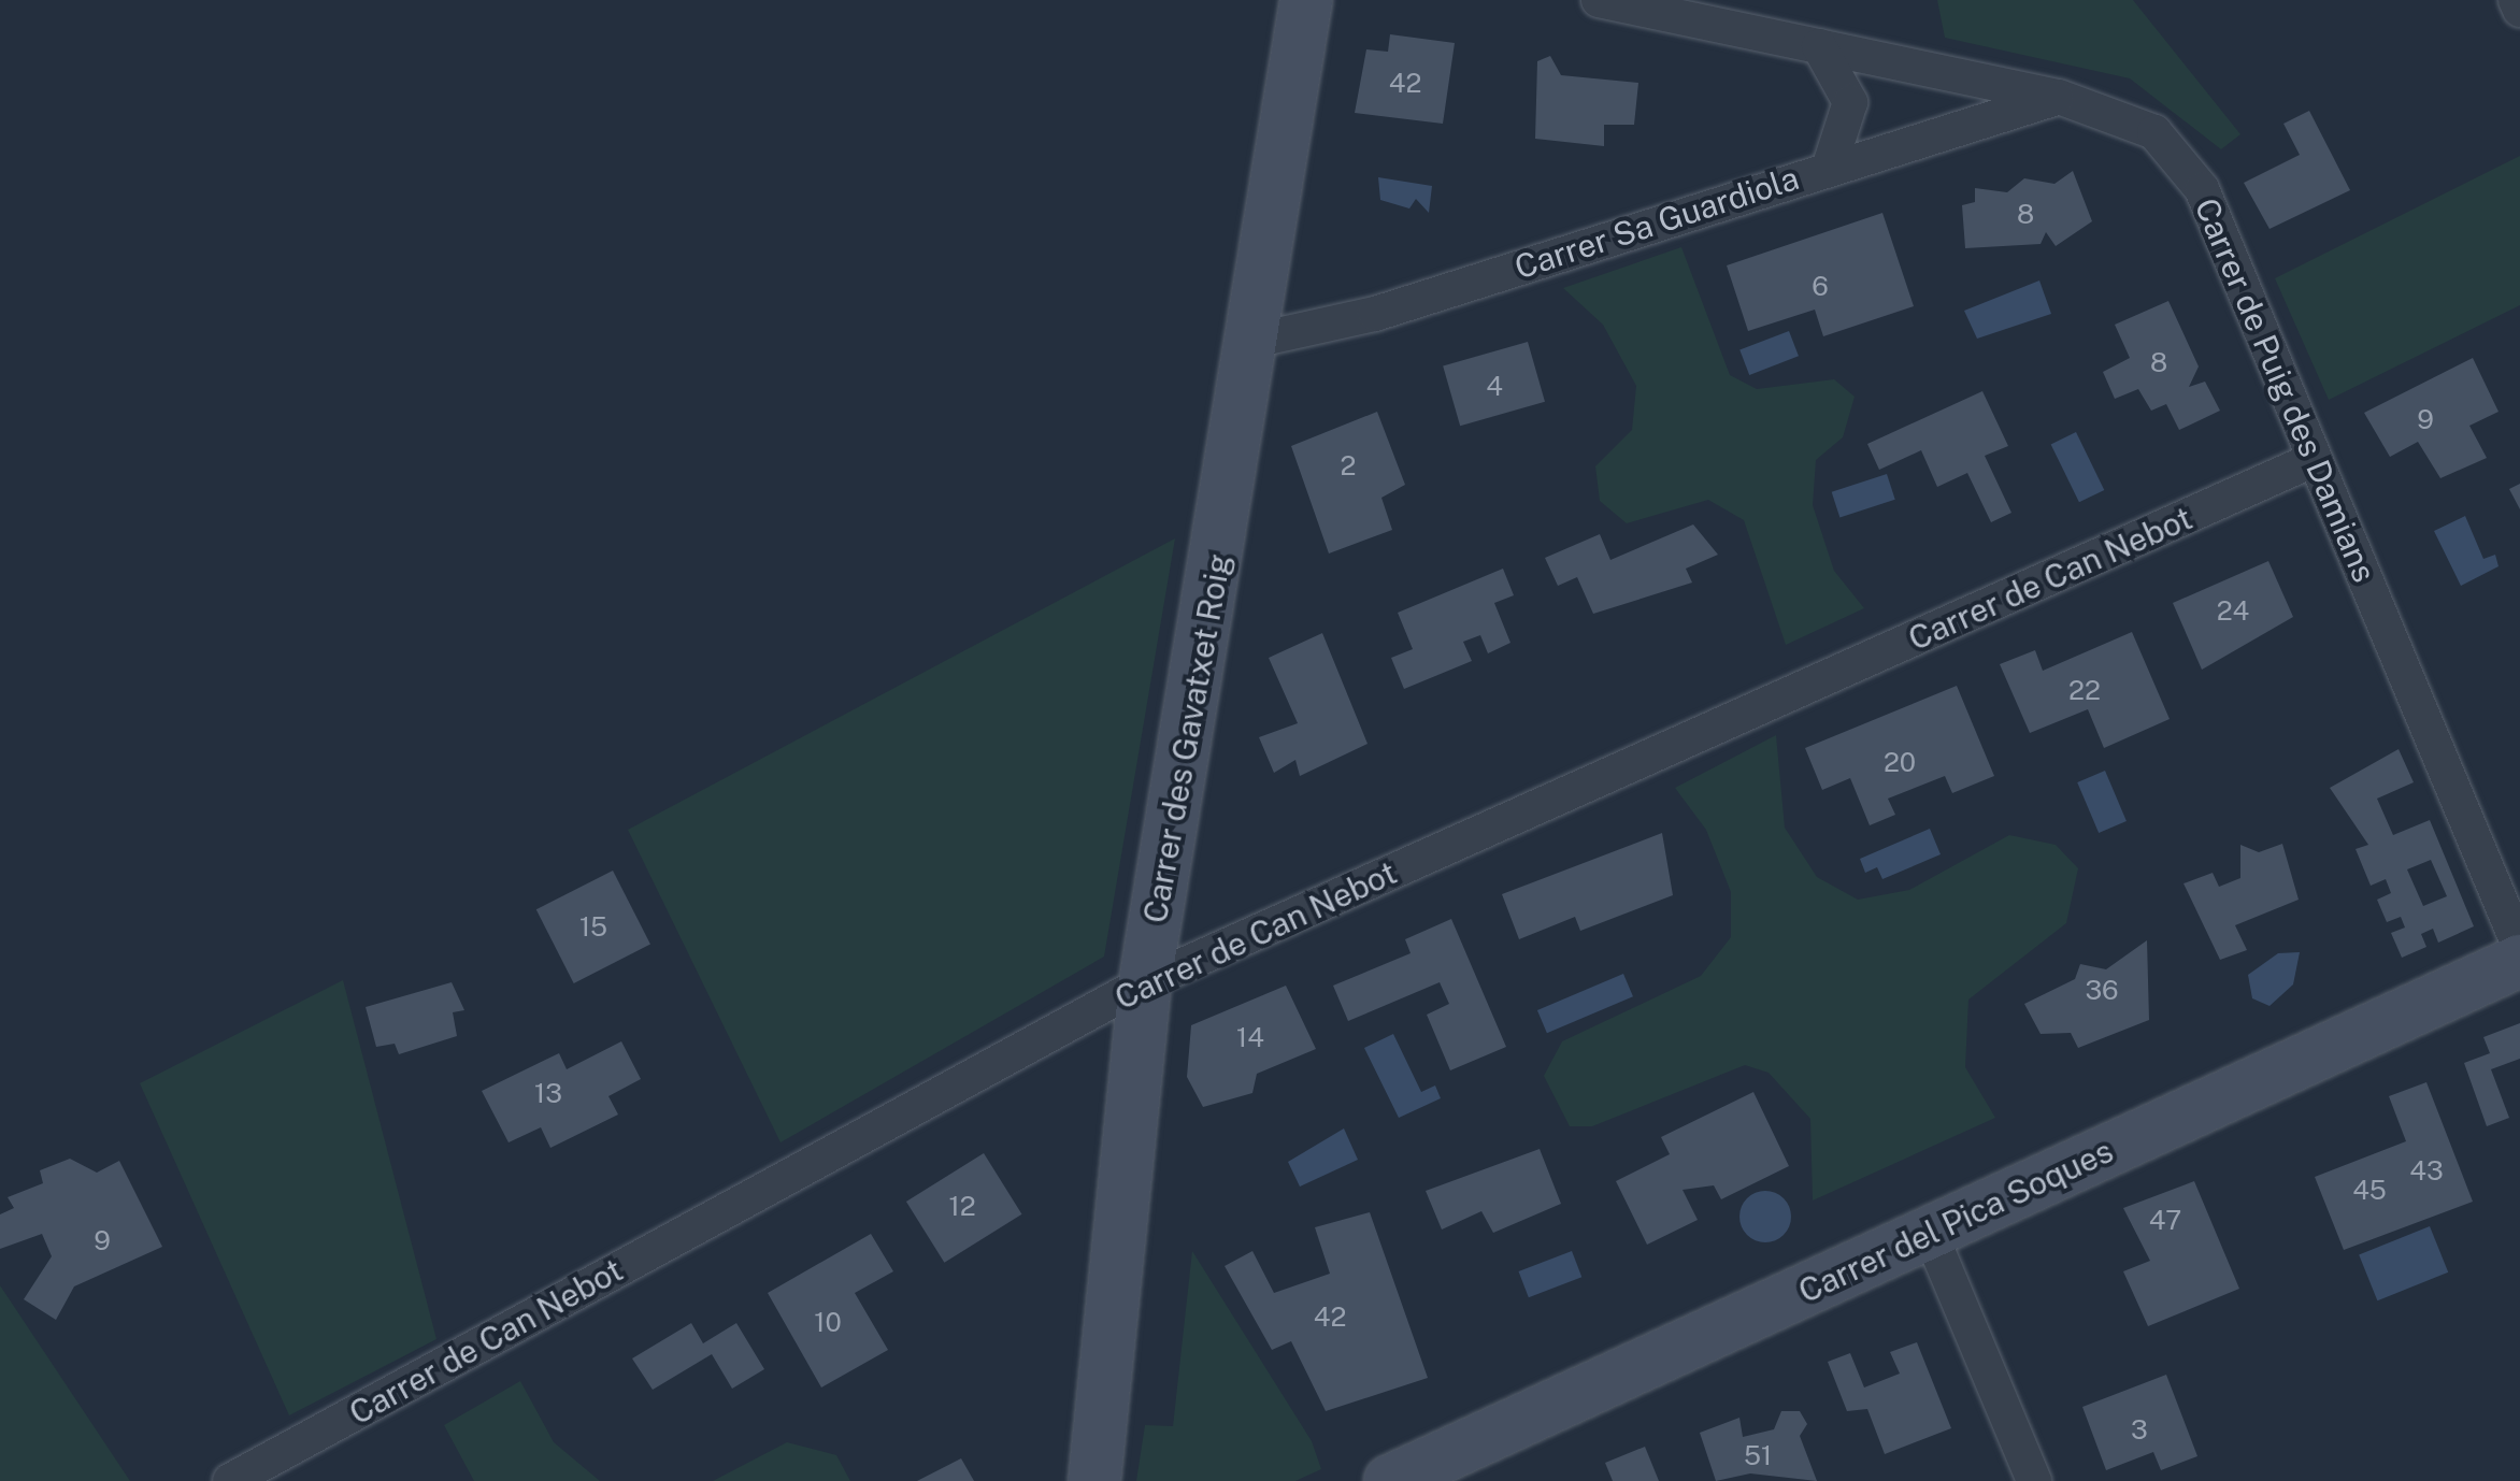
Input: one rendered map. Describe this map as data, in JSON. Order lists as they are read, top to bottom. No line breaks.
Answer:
{"streets":{"street":["Carrer Sa Guardiola","Carrer de Puig des Damians","Carrer de Can Nebot","Carrer des Gavatxet Roig","Carrer del Pica Soques"]},"crossings":[["Carrer Sa Guardiola","Carrer de Puig des Damians"],["Carrer Sa Guardiola","Carrer des Gavatxet Roig"],["Carrer de Puig des Damians","Carrer de Can Nebot"],["Carrer de Can Nebot","Carrer des Gavatxet Roig"]],"house_numbers":["42","8","6","8","4","9","2","24","22","20","15","36","14","13","43","45","12","47","9","42","10","3","51"]}
